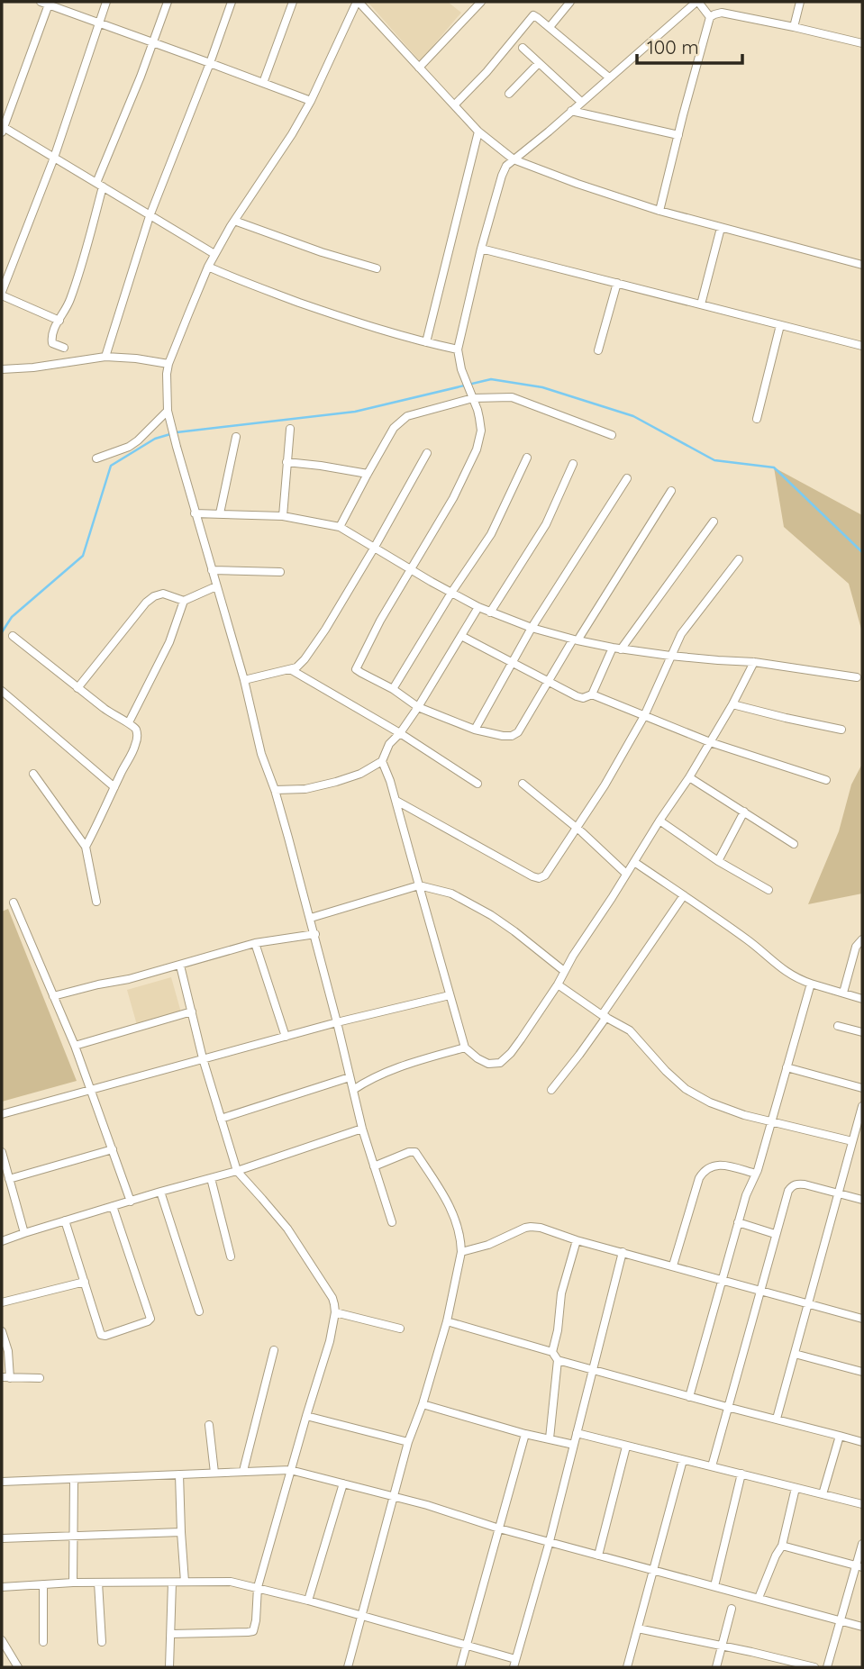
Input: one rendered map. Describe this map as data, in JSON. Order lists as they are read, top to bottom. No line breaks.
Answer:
{"scale_bar":"100 m"}
